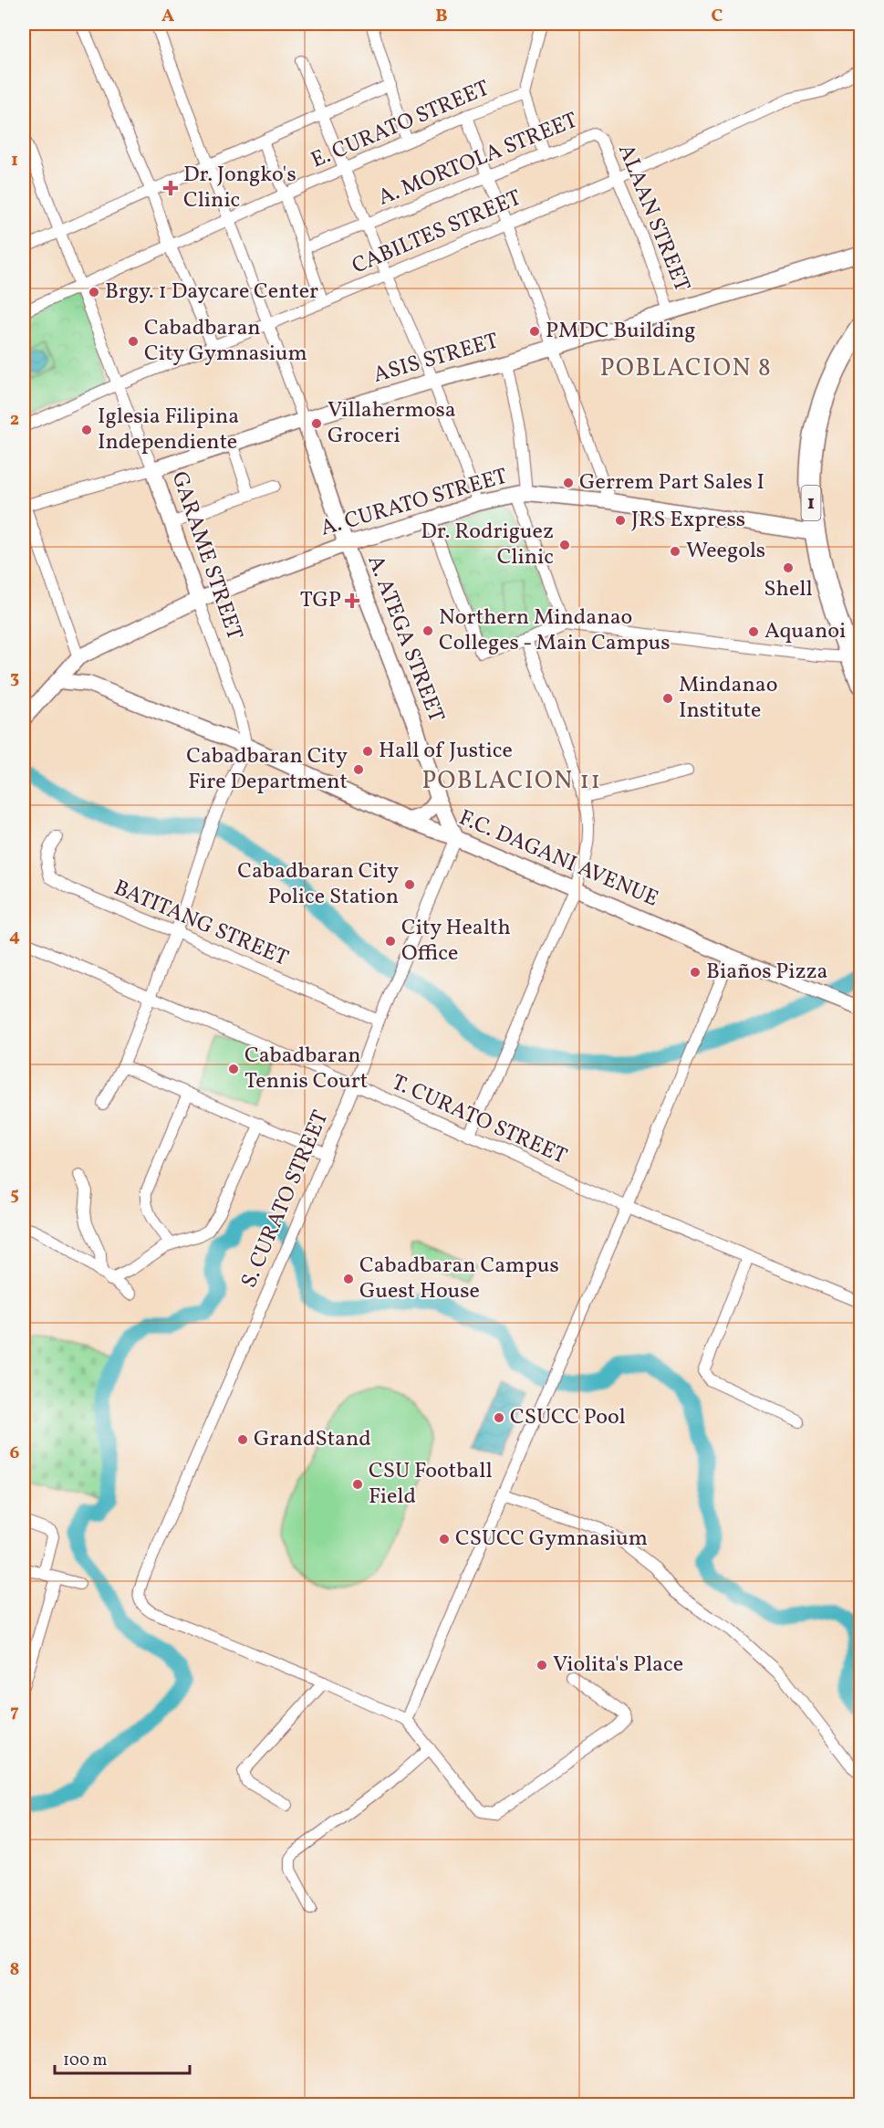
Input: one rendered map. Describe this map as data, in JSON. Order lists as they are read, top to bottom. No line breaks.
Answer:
{"streets":{"highway":["1"],"main road":["ASIS STREET","A. CURATO STREET","GARAME STREET","A. ATEGA STREET","F.C. DAGANI AVENUE"],"street":["E. CURATO STREET","A. MORTOLA STREET","ALAAN STREET","CABILTES STREET","BATITANG STREET","T. CURATO STREET","S. CURATO STREET"]},"crossings":[["E. CURATO STREET","GARAME STREET"],["E. CURATO STREET","A. ATEGA STREET"],["A. MORTOLA STREET","ALAAN STREET"],["ALAAN STREET","CABILTES STREET"],["ALAAN STREET","ASIS STREET"],["CABILTES STREET","GARAME STREET"],["CABILTES STREET","A. ATEGA STREET"],["ASIS STREET","GARAME STREET"],["ASIS STREET","A. ATEGA STREET"],["A. CURATO STREET","1"],["A. CURATO STREET","GARAME STREET"],["A. CURATO STREET","A. ATEGA STREET"],["GARAME STREET","F.C. DAGANI AVENUE"],["A. ATEGA STREET","F.C. DAGANI AVENUE"],["A. ATEGA STREET","S. CURATO STREET"],["F.C. DAGANI AVENUE","S. CURATO STREET"],["BATITANG STREET","S. CURATO STREET"],["T. CURATO STREET","S. CURATO STREET"]],"districts":["POBLACION 8","POBLACION 11"],"places":{"health":["Dr. Jongko's Clinic","TGP"],"other":["Brgy. 1 Daycare Center","PMDC Building","Cabadbaran City Gymnasium","Villahermosa Groceri","Iglesia Filipina Independiente","Gerrem Part Sales I","JRS Express","Dr. Rodriguez Clinic","Weegols","Shell","Northern Mindanao Colleges - Main Campus","Aquanoi","Mindanao Institute","Hall of Justice","Cabadbaran City Fire Department","Cabadbaran City Police Station","City Health Office","Biaños Pizza","Cabadbaran Tennis Court","Cabadbaran Campus Guest House","CSUCC Pool","GrandStand","CSU Football Field","CSUCC Gymnasium","Violita's Place"]},"scale_bar":"100 m","grid":{"columns":["A","B","C"],"rows":["1","2","3","4","5","6","7","8"]}}
